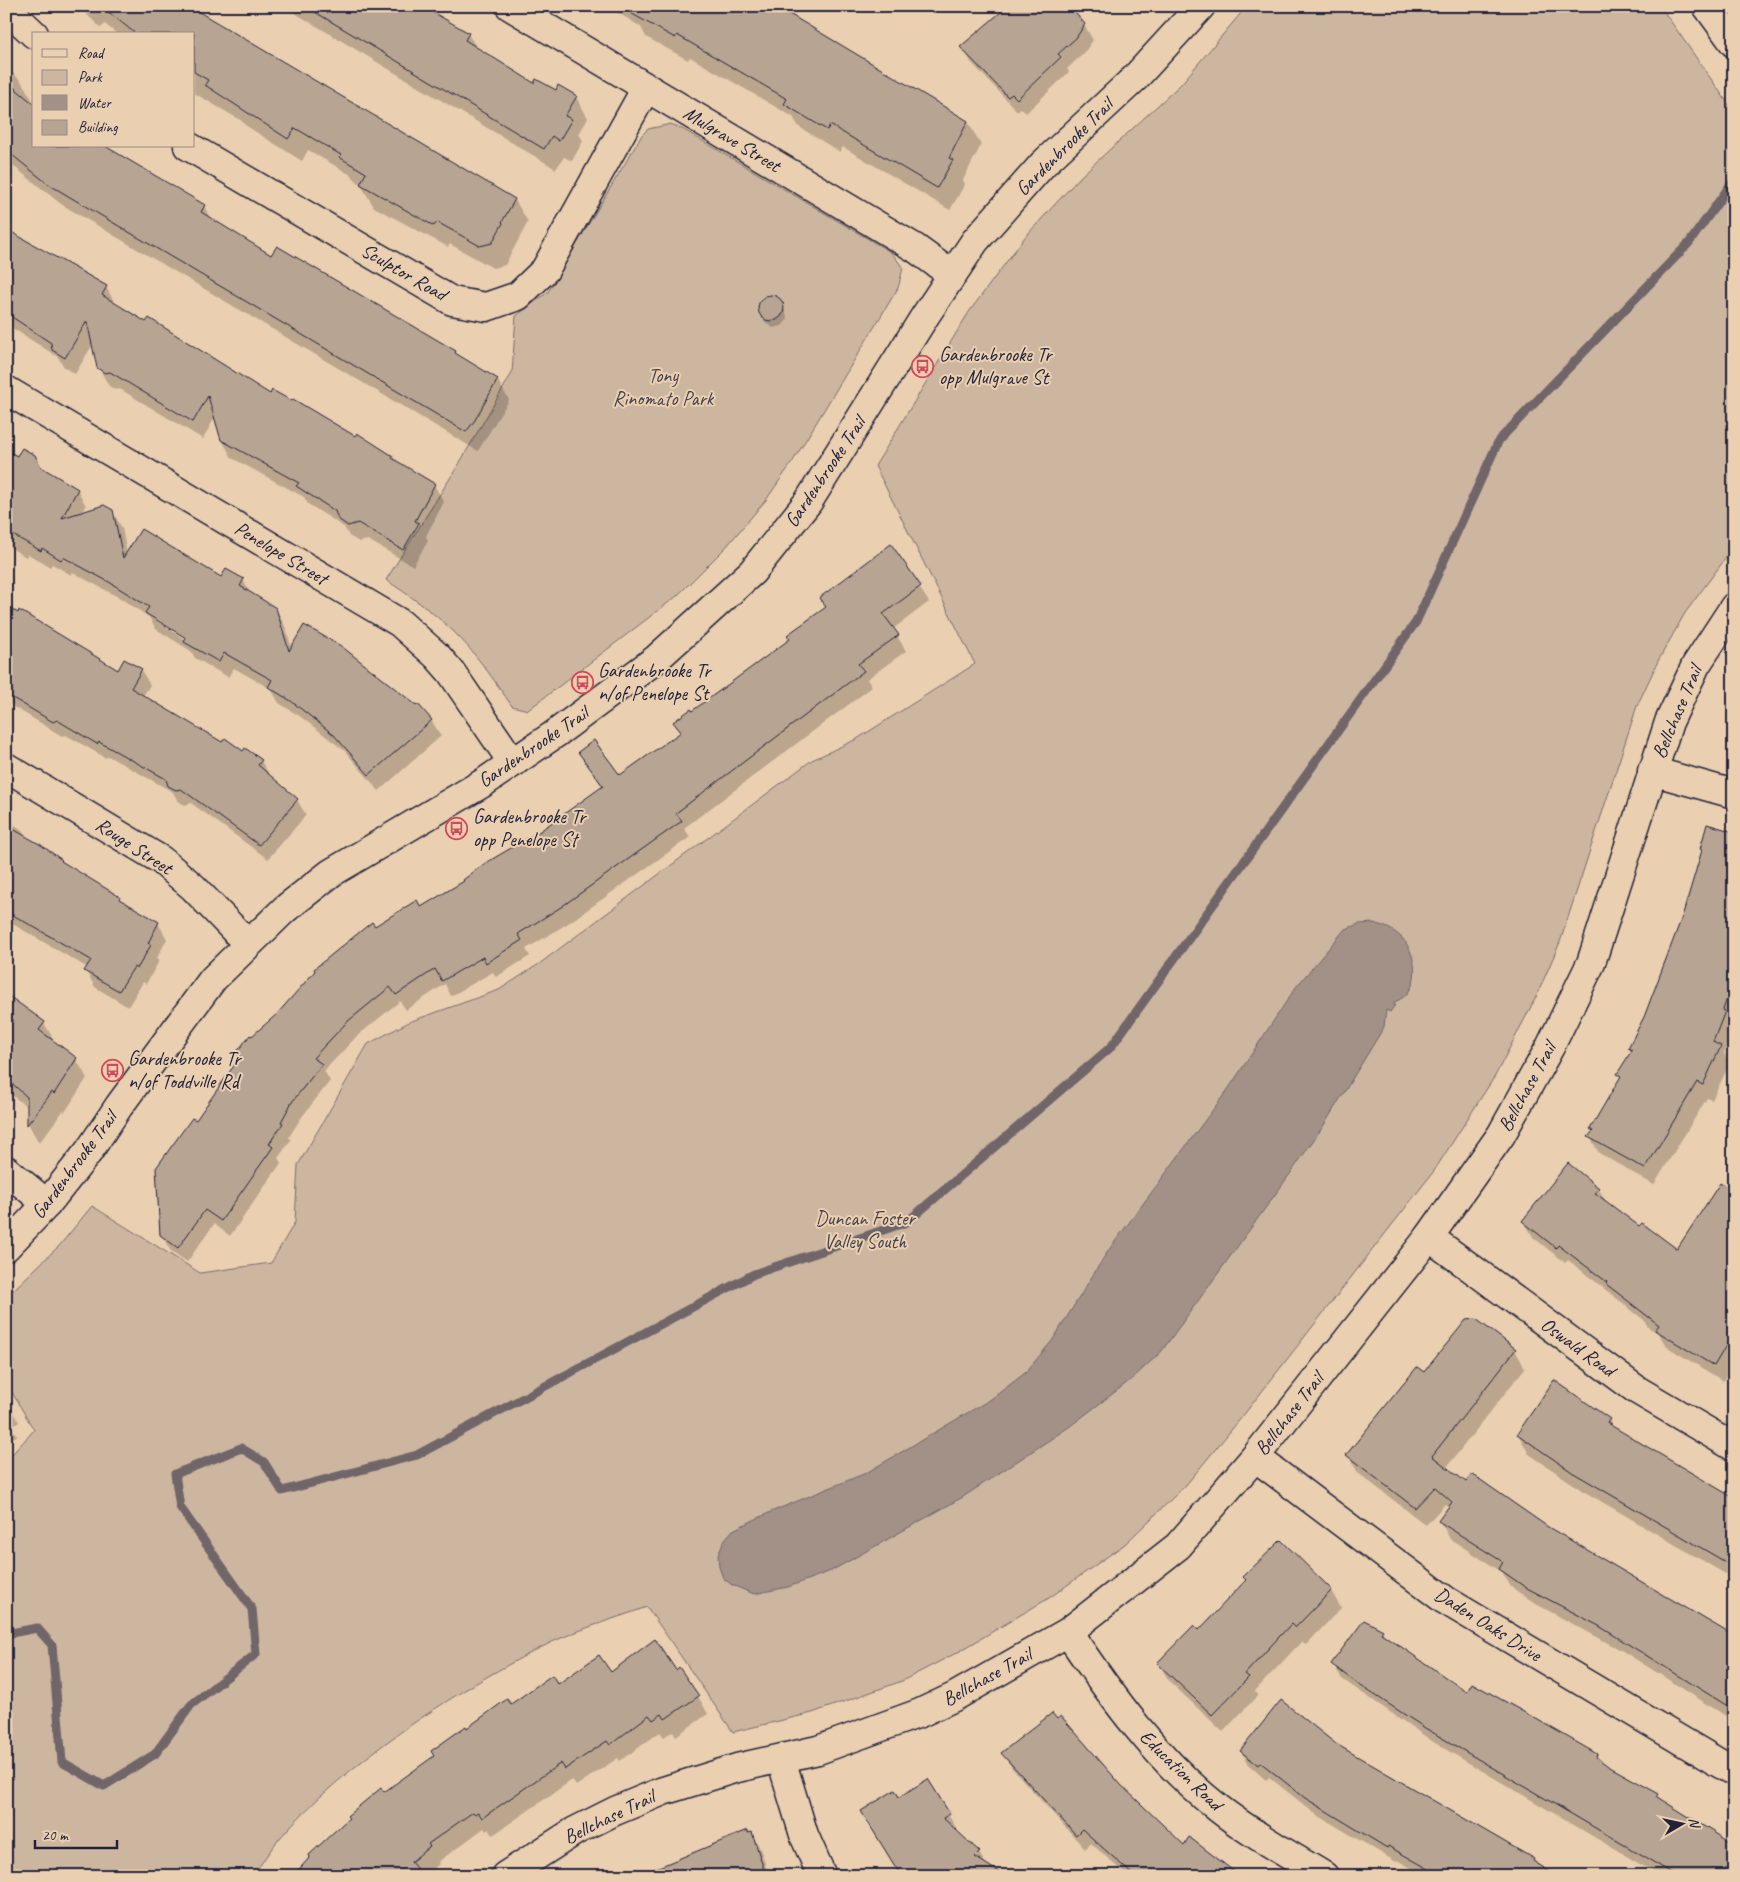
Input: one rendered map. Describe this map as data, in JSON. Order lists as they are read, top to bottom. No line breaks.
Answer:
{"streets":{"street":["Mulgrave Street","Gardenbrooke Trail","Sculptor Road","Penelope Street","Bellchase Trail","Rouge Street","Oswald Road","Daden Oaks Drive","Education Road"]},"crossings":[["Mulgrave Street","Gardenbrooke Trail"],["Mulgrave Street","Sculptor Road"],["Gardenbrooke Trail","Penelope Street"],["Gardenbrooke Trail","Rouge Street"],["Bellchase Trail","Oswald Road"],["Bellchase Trail","Daden Oaks Drive"],["Bellchase Trail","Education Road"]],"parks":["Tony Rinomato Park","Duncan Foster Valley South"],"places":{"bus stop":["Gardenbrooke Tr opp Mulgrave St","Gardenbrooke Tr n/of Penelope St","Gardenbrooke Tr opp Penelope St","Gardenbrooke Tr n/of Toddville Rd"]},"legend":["Road","Park","Water","Building"],"scale_bar":"20 m","north":"right"}
